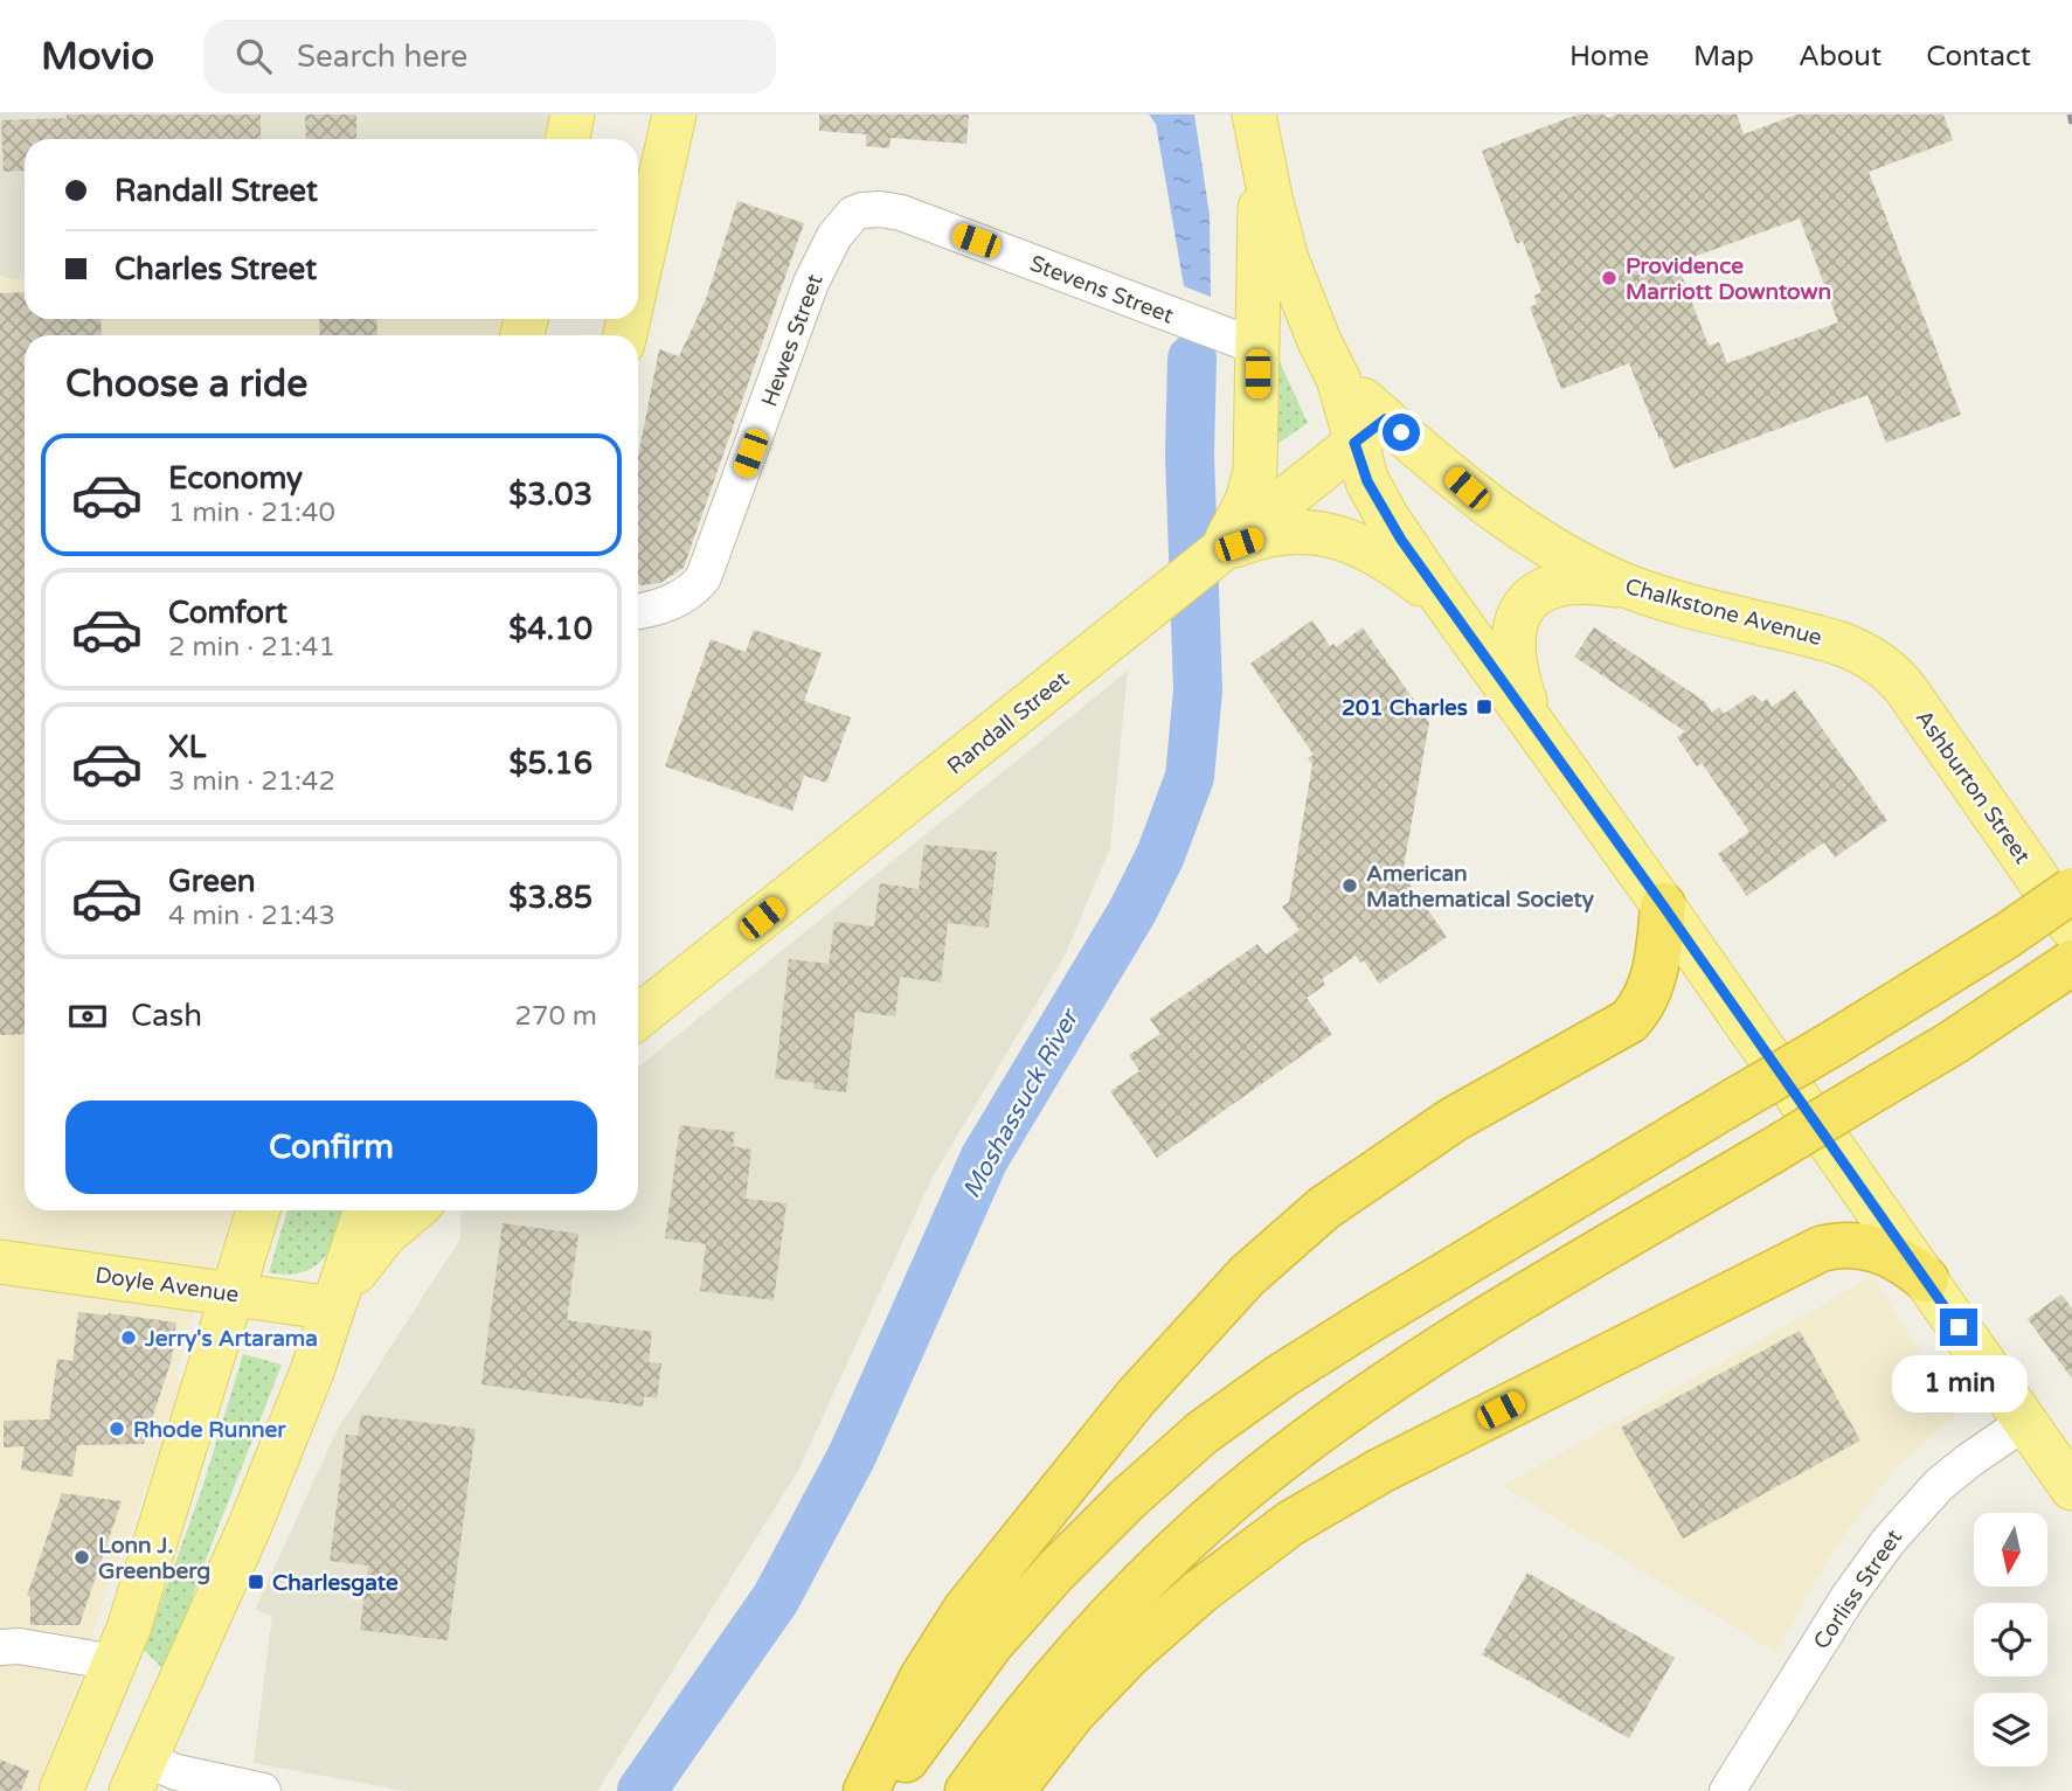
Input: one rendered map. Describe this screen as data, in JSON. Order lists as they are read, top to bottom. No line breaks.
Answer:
{"streets":{"main road":["Chalkstone Avenue","Randall Street","Ashburton Street","Doyle Avenue"],"street":["Stevens Street","Hewes Street","Corliss Street"]},"crossings":[["Stevens Street","Hewes Street"],["Chalkstone Avenue","Randall Street"],["Chalkstone Avenue","Ashburton Street"]],"water":["Moshassuck River"],"places":{"other":["Providence Marriott Downtown","American Mathematical Society","Jerry's Artarama","Rhode Runner","Lonn J. Greenberg"],"transit":["201 Charles","Charlesgate"]},"north":"bottom","page":{"header":"Movio","search":"Search here","nav":["Home","Map","About","Contact"],"banner":["Randall Street","Charles Street"],"heading":"Choose a ride","list":[{"name":"Economy","note":"1 min · 21:40","value":"$3.03"},{"name":"Comfort","note":"2 min · 21:41","value":"$4.10"},{"name":"XL","note":"3 min · 21:42","value":"$5.16"},{"name":"Green","note":"4 min · 21:43","value":"$3.85"}],"pay":["Cash","270 m"],"buttons":"Confirm","bubble":"1 min"}}
